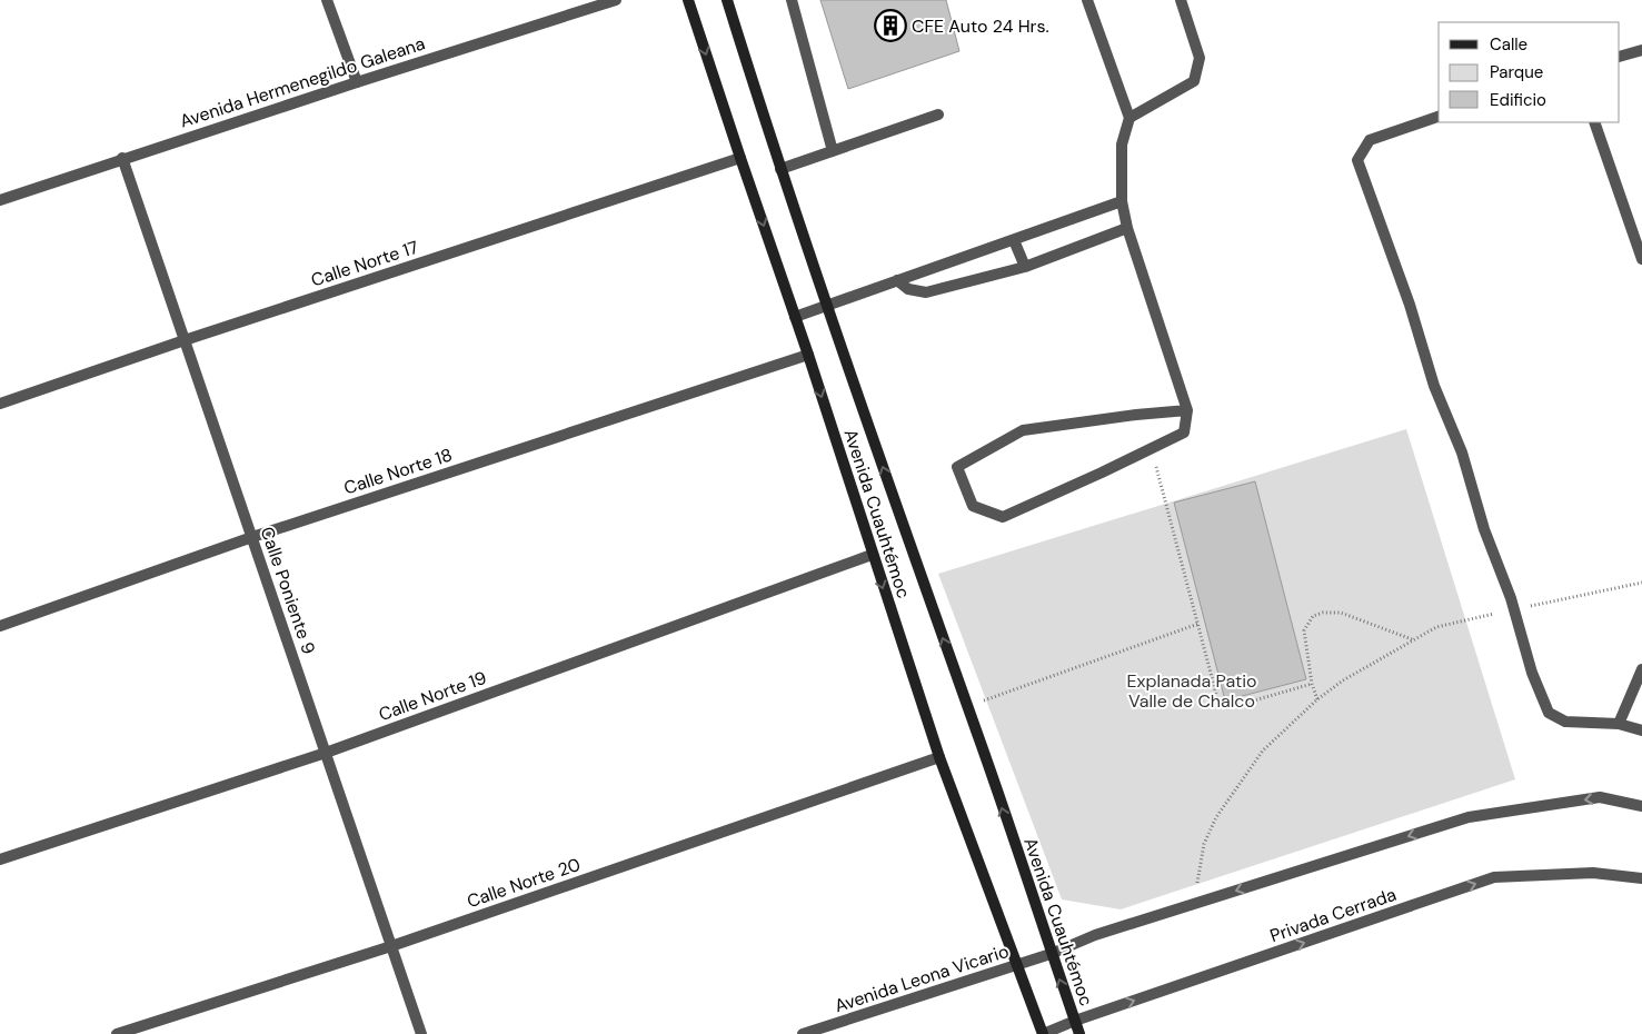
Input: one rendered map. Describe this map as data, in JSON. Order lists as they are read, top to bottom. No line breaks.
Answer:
{"streets":{"main road":["Avenida Cuauhtémoc"],"street":["Avenida Hermenegildo Galeana","Calle Norte 17","Calle Norte 18","Calle Poniente 9","Calle Norte 19","Calle Norte 20","Privada Cerrada","Avenida Leona Vicario"]},"crossings":[["Avenida Hermenegildo Galeana","Calle Poniente 9"],["Calle Norte 17","Avenida Cuauhtémoc"],["Calle Norte 17","Calle Poniente 9"],["Calle Norte 18","Avenida Cuauhtémoc"],["Calle Norte 18","Calle Poniente 9"],["Avenida Cuauhtémoc","Calle Norte 19"],["Avenida Cuauhtémoc","Calle Norte 20"],["Avenida Cuauhtémoc","Privada Cerrada"],["Avenida Cuauhtémoc","Avenida Leona Vicario"],["Calle Poniente 9","Calle Norte 19"],["Calle Poniente 9","Calle Norte 20"]],"parks":["Explanada Patio Valle de Chalco"],"places":{"building":["CFE Auto 24 Hrs."]},"legend":["Calle","Parque","Edificio"]}
